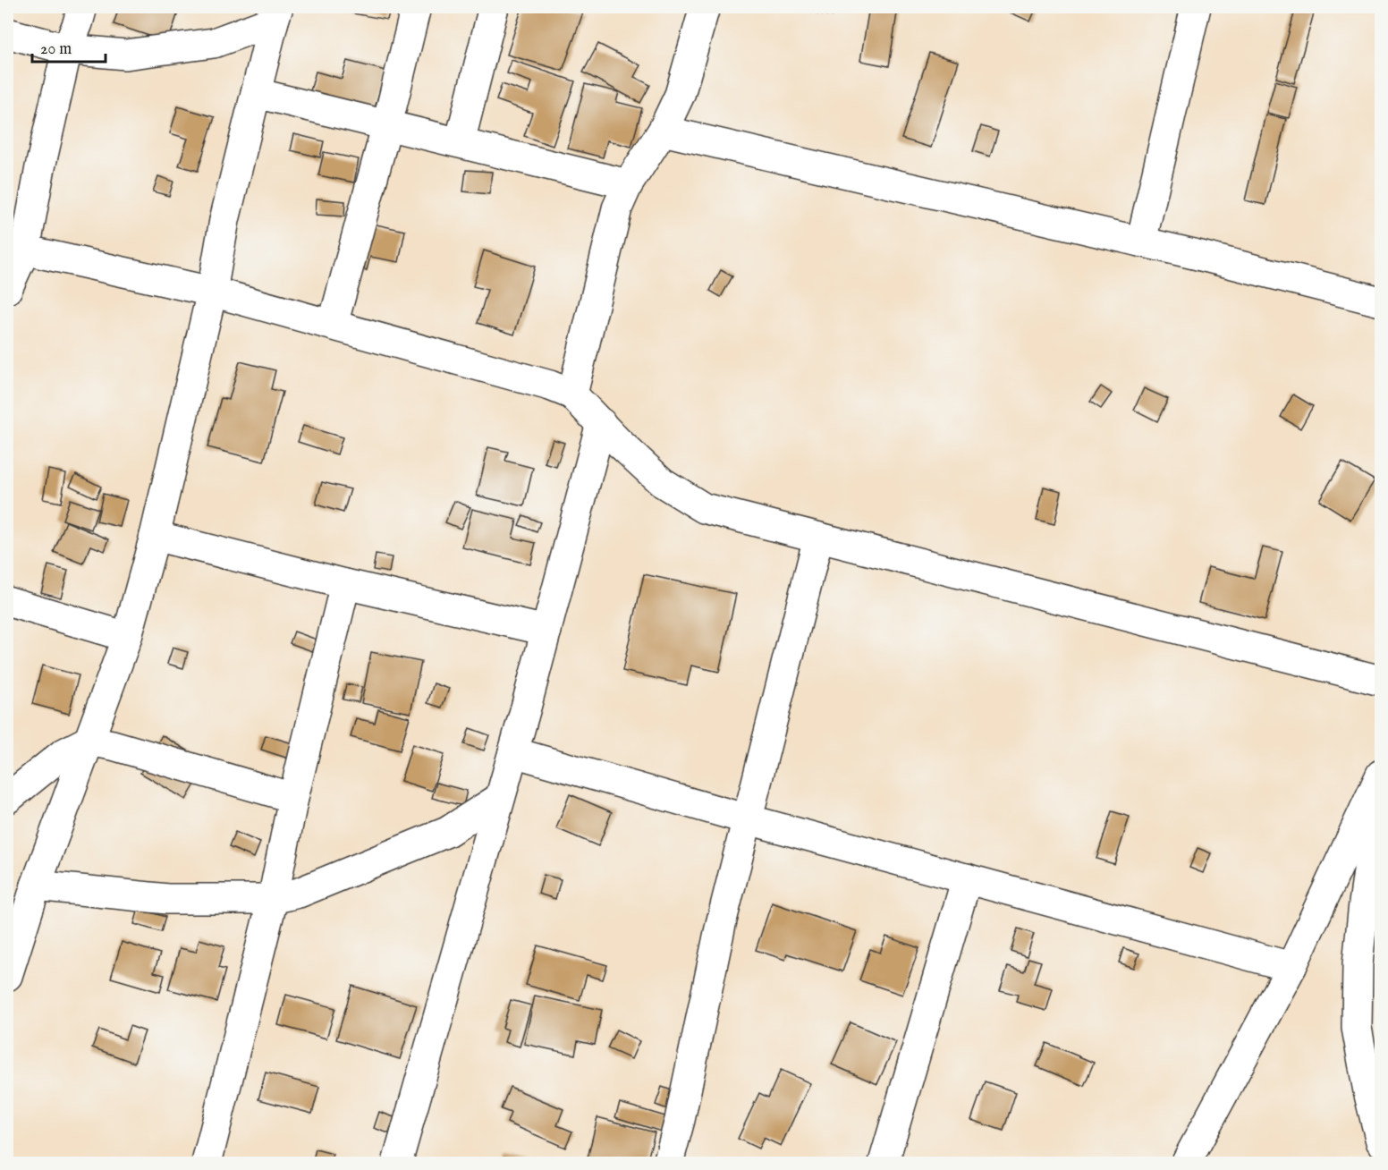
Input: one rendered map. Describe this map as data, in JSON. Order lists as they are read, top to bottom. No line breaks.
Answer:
{"scale_bar":"20 m"}
